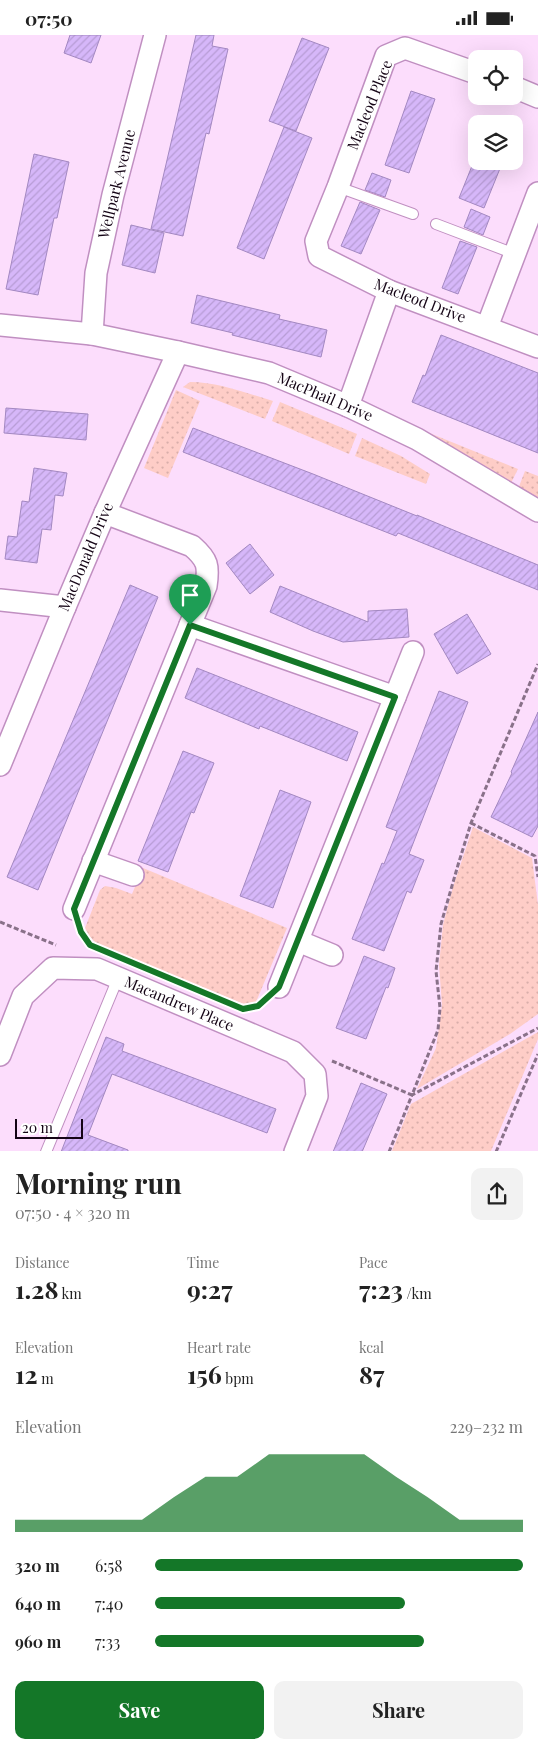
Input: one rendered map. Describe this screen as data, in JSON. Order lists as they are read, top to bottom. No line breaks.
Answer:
{"streets":{"street":["Macleod Place","Wellpark Avenue","Macleod Drive","MacPhail Drive","MacDonald Drive","Macandrew Place"]},"crossings":[["Macleod Place","Macleod Drive"],["Wellpark Avenue","MacPhail Drive"],["MacPhail Drive","MacDonald Drive"]],"scale_bar":"20 m","page":{"status":"07:50","scale":"20 m","heading":["Morning run","07:50 · 4 × 320 m"],"stats":[["Distance","1.28 km"],["Time","9:27"],["Pace","7:23 /km"],["Elevation","12 m"],["Heart rate","156 bpm"],["kcal","87"]],"chart":["Elevation","229–232 m"],"list":[{"name":"320 m","note":"6:58"},{"name":"640 m","note":"7:40"},{"name":"960 m","note":"7:33"}],"buttons":["Save","Share"]}}
